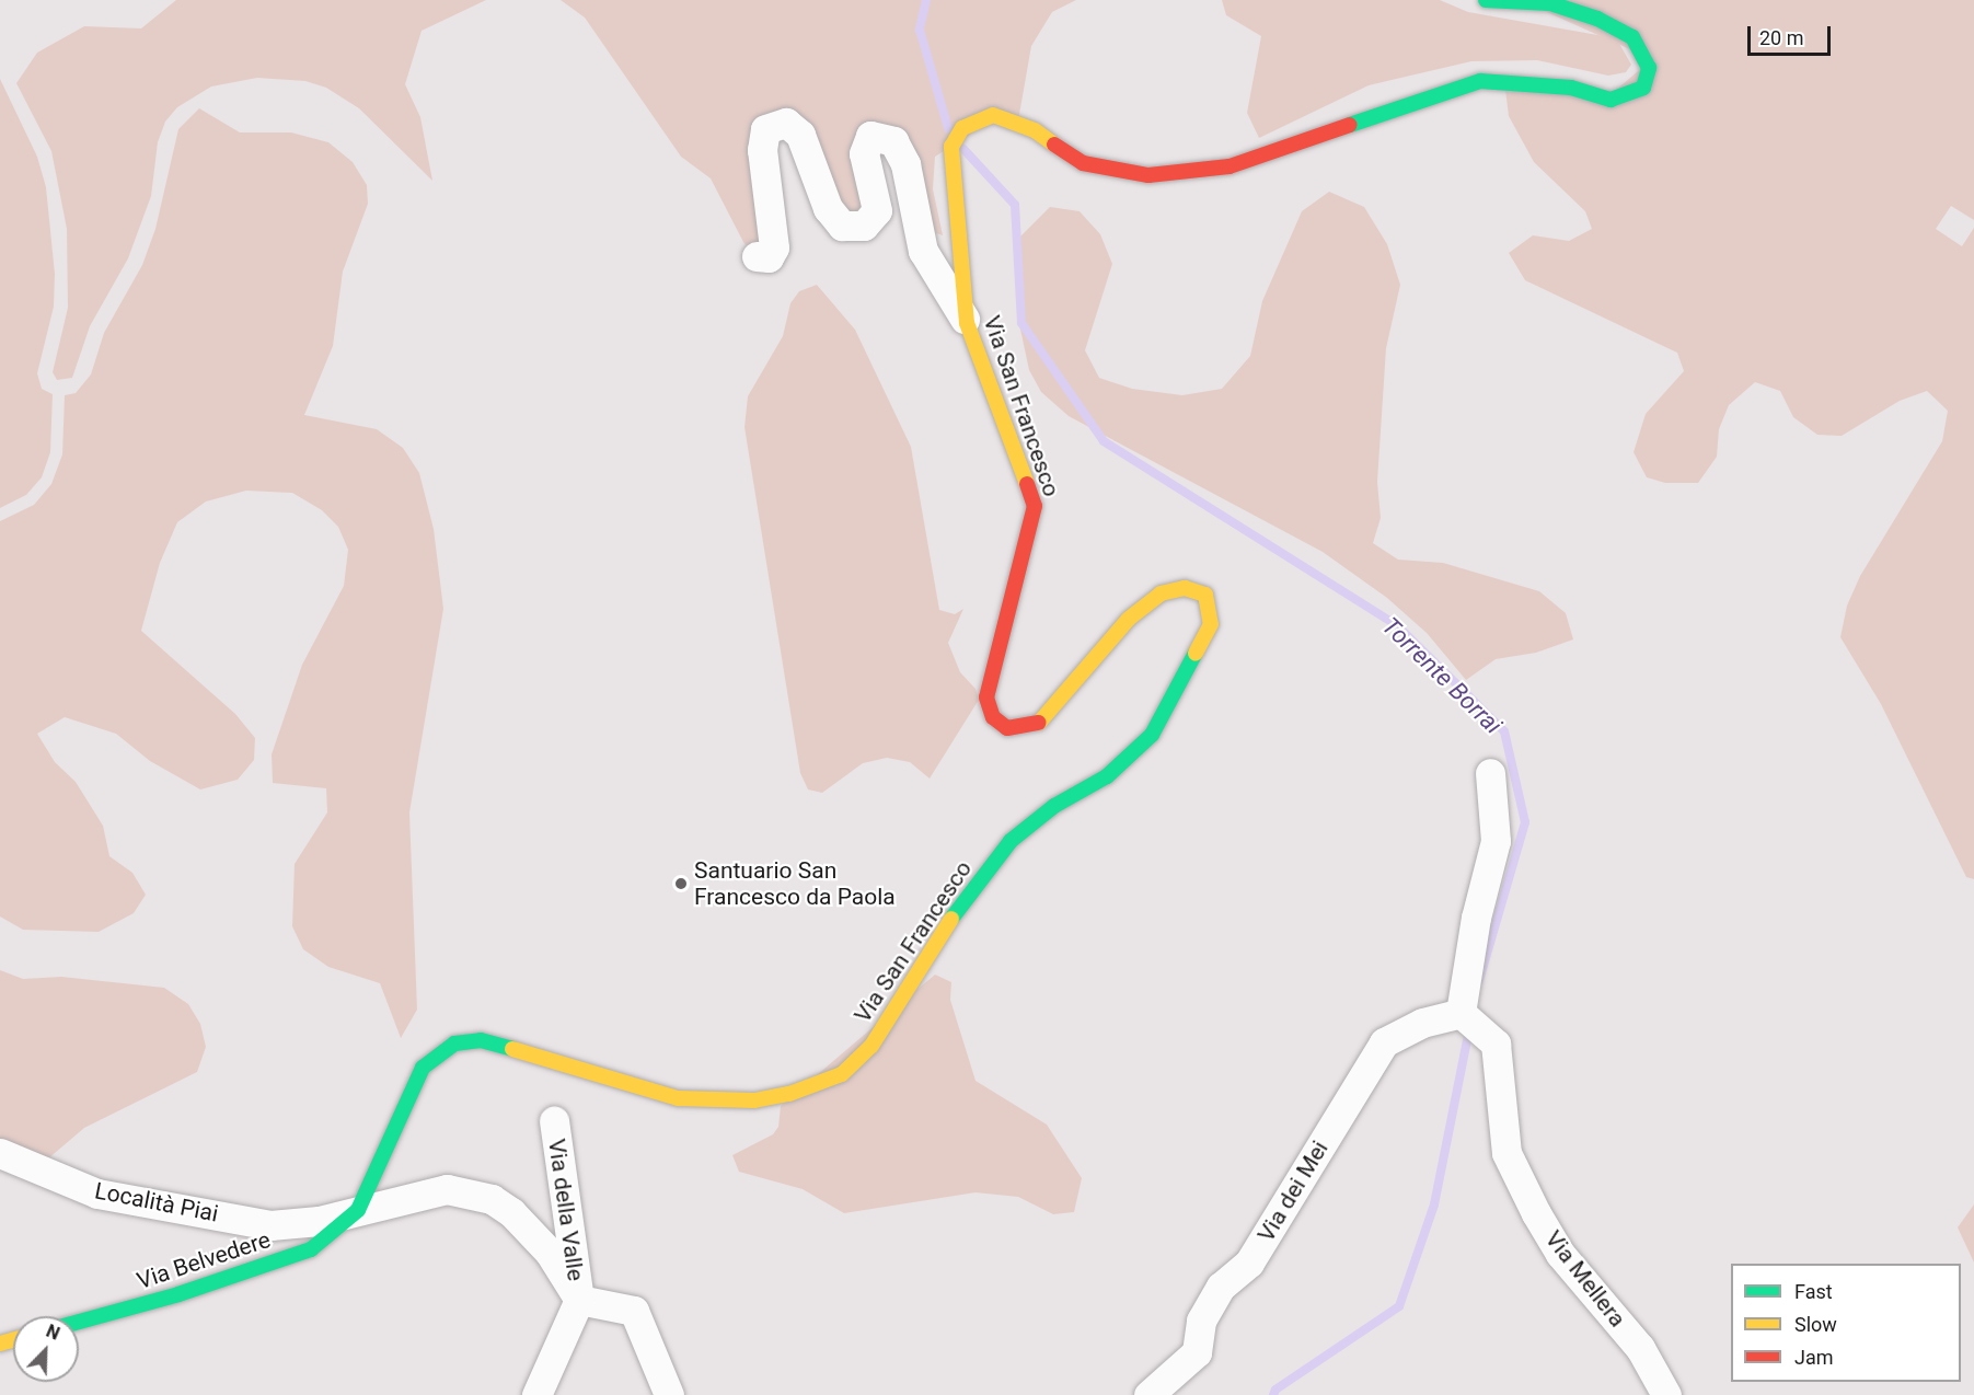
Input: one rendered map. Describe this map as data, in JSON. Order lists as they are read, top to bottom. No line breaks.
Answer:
{"streets":{"street":["Via San Francesco","Via dei Mei","Località Piai","Via della Valle","Via Belvedere","Via Mellera"]},"crossings":[["Via San Francesco","Località Piai"],["Via San Francesco","Via della Valle"],["Via San Francesco","Via Belvedere"],["Via dei Mei","Via Mellera"],["Località Piai","Via della Valle"],["Località Piai","Via Belvedere"],["Via della Valle","Via Belvedere"]],"water":["Torrente Borrai"],"places":["Santuario San Francesco da Paola"],"legend":["Fast","Slow","Jam"],"scale_bar":"20 m","north":"top right"}
